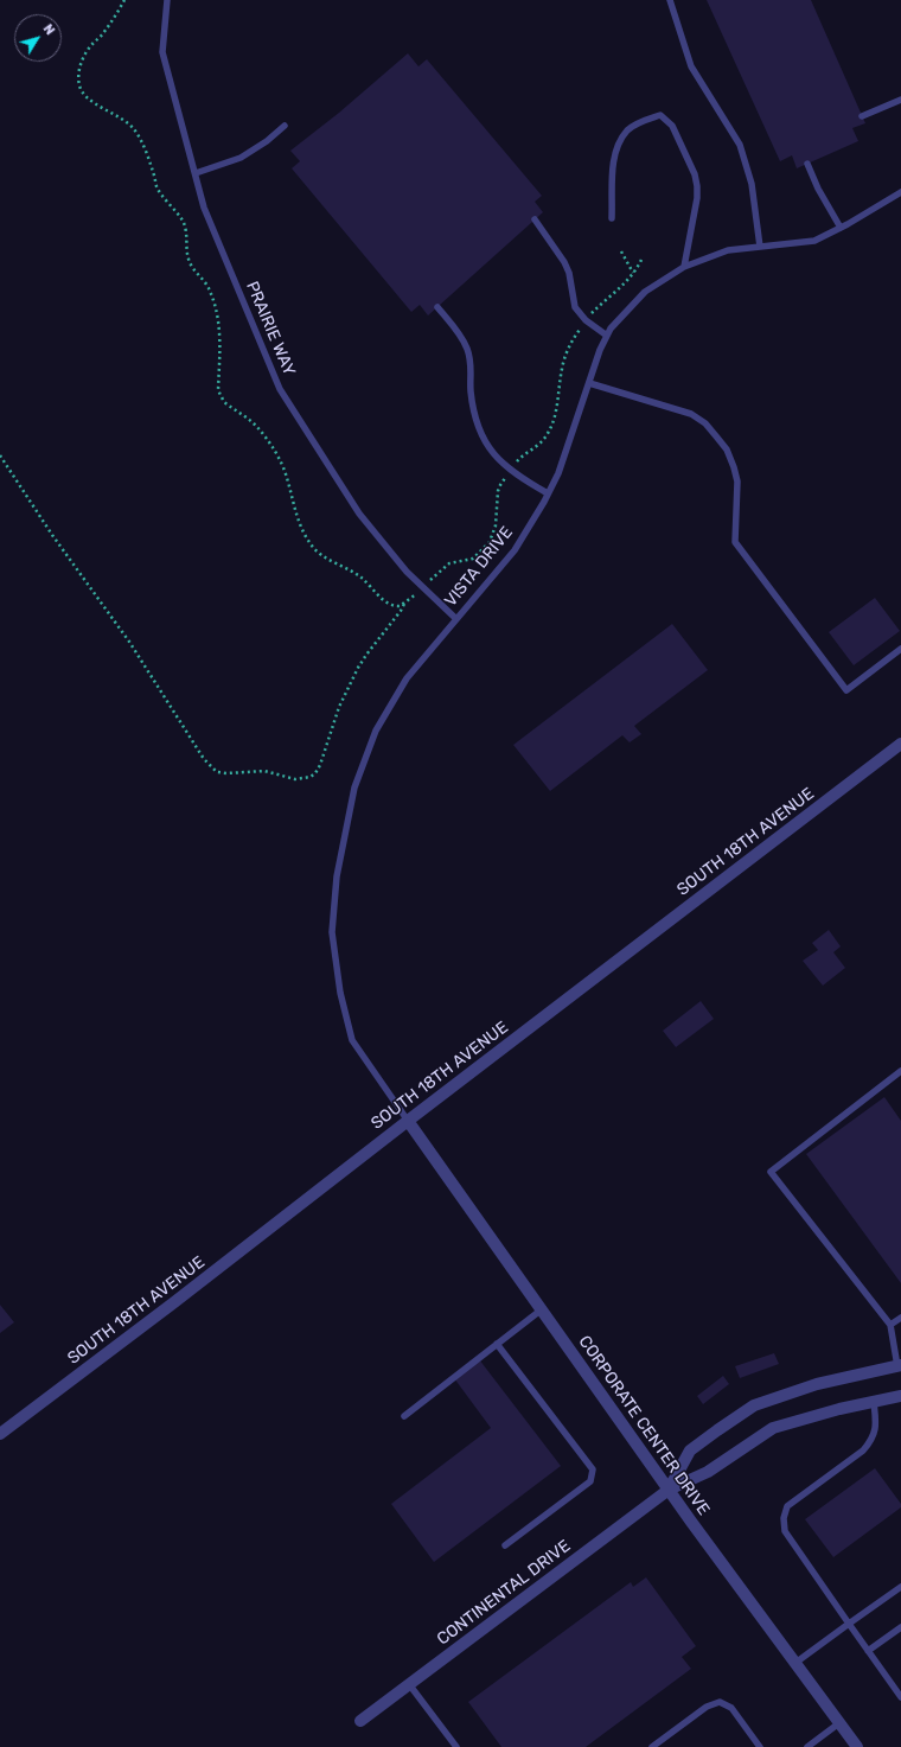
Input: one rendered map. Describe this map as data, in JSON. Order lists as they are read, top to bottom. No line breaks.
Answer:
{"streets":{"street":["SOUTH 18TH AVENUE","CORPORATE CENTER DRIVE","CONTINENTAL DRIVE"],"lane":["PRAIRIE WAY","VISTA DRIVE"]},"crossings":[["PRAIRIE WAY","VISTA DRIVE"],["VISTA DRIVE","SOUTH 18TH AVENUE"],["VISTA DRIVE","CORPORATE CENTER DRIVE"],["SOUTH 18TH AVENUE","CORPORATE CENTER DRIVE"],["CORPORATE CENTER DRIVE","CONTINENTAL DRIVE"]],"north":"top right"}
